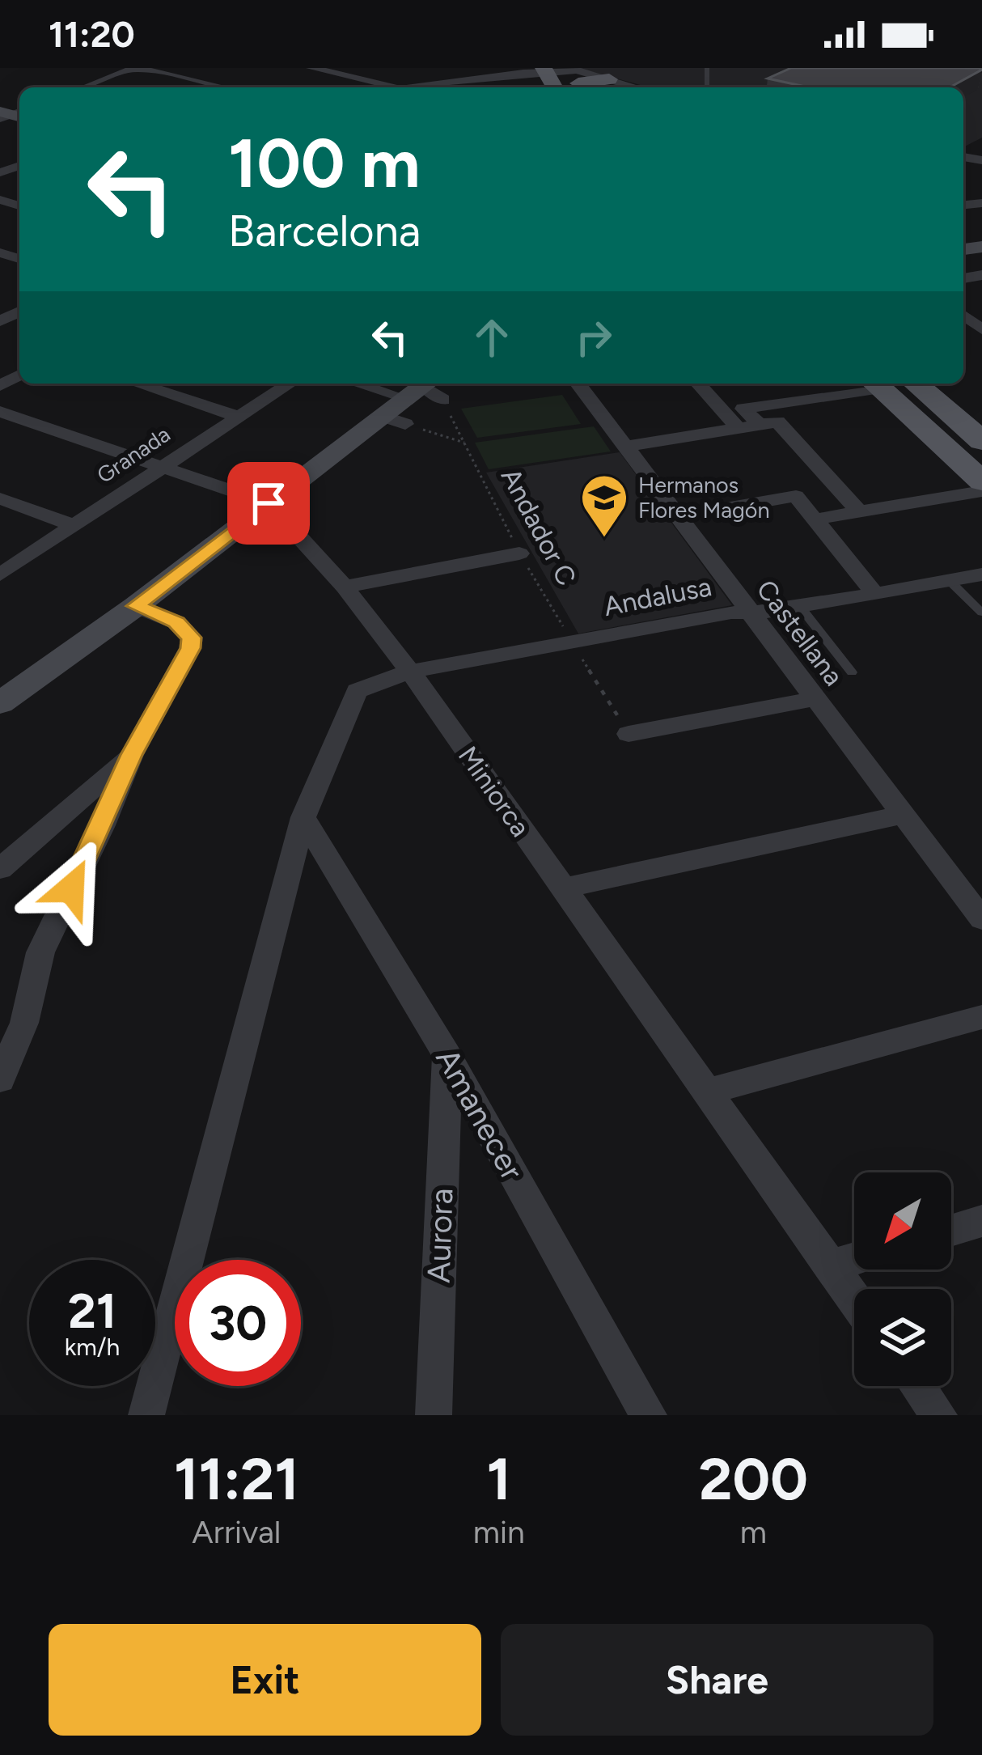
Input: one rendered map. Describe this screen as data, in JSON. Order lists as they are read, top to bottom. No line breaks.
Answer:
{"streets":{"street":["Granada","Andalusa","Castellana","Miniorca","Amanecer","Aurora"],"path":["Andador C"]},"crossings":[["Granada","Miniorca"],["Andador C","Andalusa"],["Andalusa","Castellana"],["Andalusa","Miniorca"],["Andalusa","Amanecer"],["Amanecer","Aurora"]],"places":{"school or university":["Hermanos Flores Magón"]},"north":"bottom left","page":{"status":"11:20","turn":["100 m","Barcelona"],"speed":"21 km/h","limit":"30","eta":["11:21","Arrival","1","min","200","m"],"buttons":["Exit","Share"]}}
